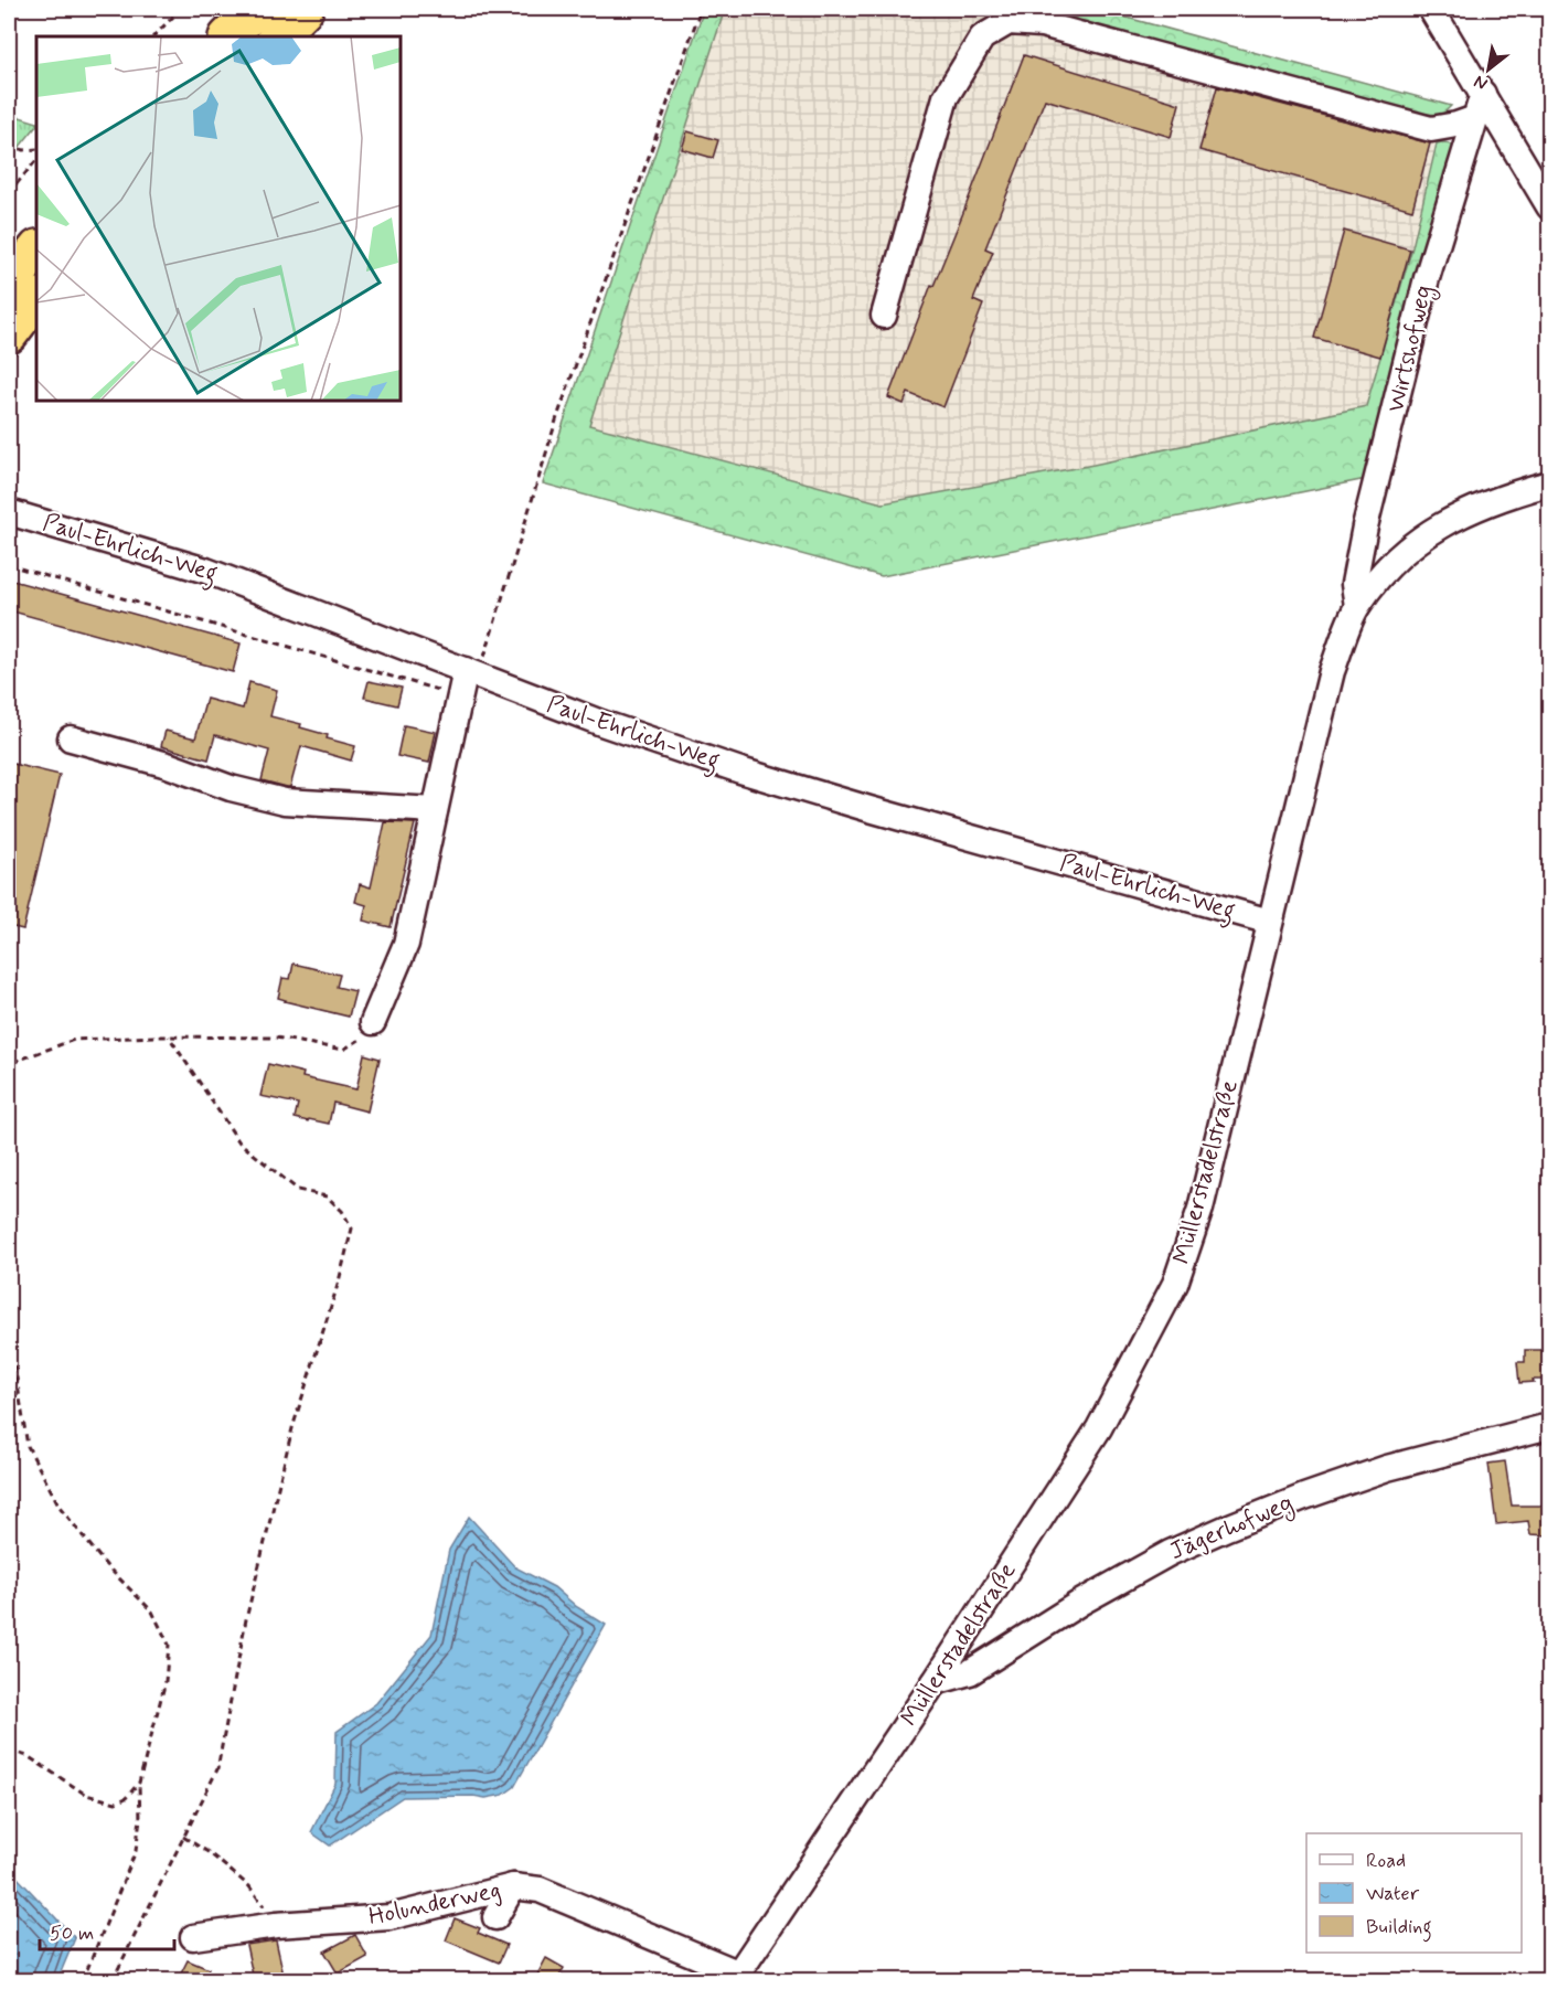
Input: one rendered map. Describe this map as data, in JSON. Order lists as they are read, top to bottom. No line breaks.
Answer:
{"streets":{"street":["Wirtshofweg","Paul-Ehrlich-Weg","Müllerstadelstraße","Jägerhofweg","Holunderweg"]},"crossings":[["Wirtshofweg","Müllerstadelstraße"],["Paul-Ehrlich-Weg","Müllerstadelstraße"],["Müllerstadelstraße","Jägerhofweg"],["Müllerstadelstraße","Holunderweg"]],"legend":["Road","Water","Building"],"scale_bar":"50 m","north":"bottom left"}
